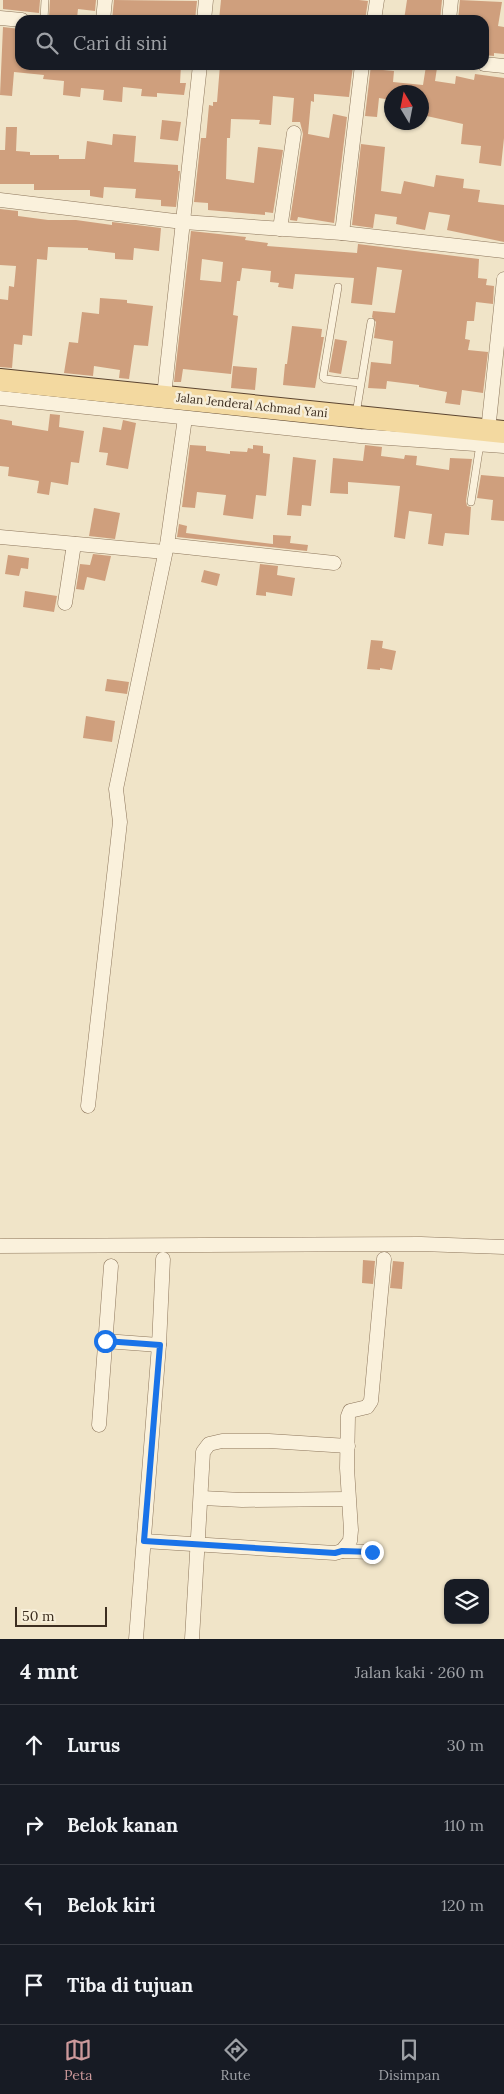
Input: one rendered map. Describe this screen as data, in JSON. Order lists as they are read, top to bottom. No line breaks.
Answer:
{"streets":{"main road":["Jalan Jenderal Achmad Yani"]},"scale_bar":"50 m","north":"top","page":{"search":"Cari di sini","scale":"50 m","heading":["4 mnt","Jalan kaki · 260 m"],"list":[["Lurus","30 m"],["Belok kanan","110 m"],["Belok kiri","120 m"],"Tiba di tujuan"],"nav":["Peta","Rute","Disimpan"]}}
